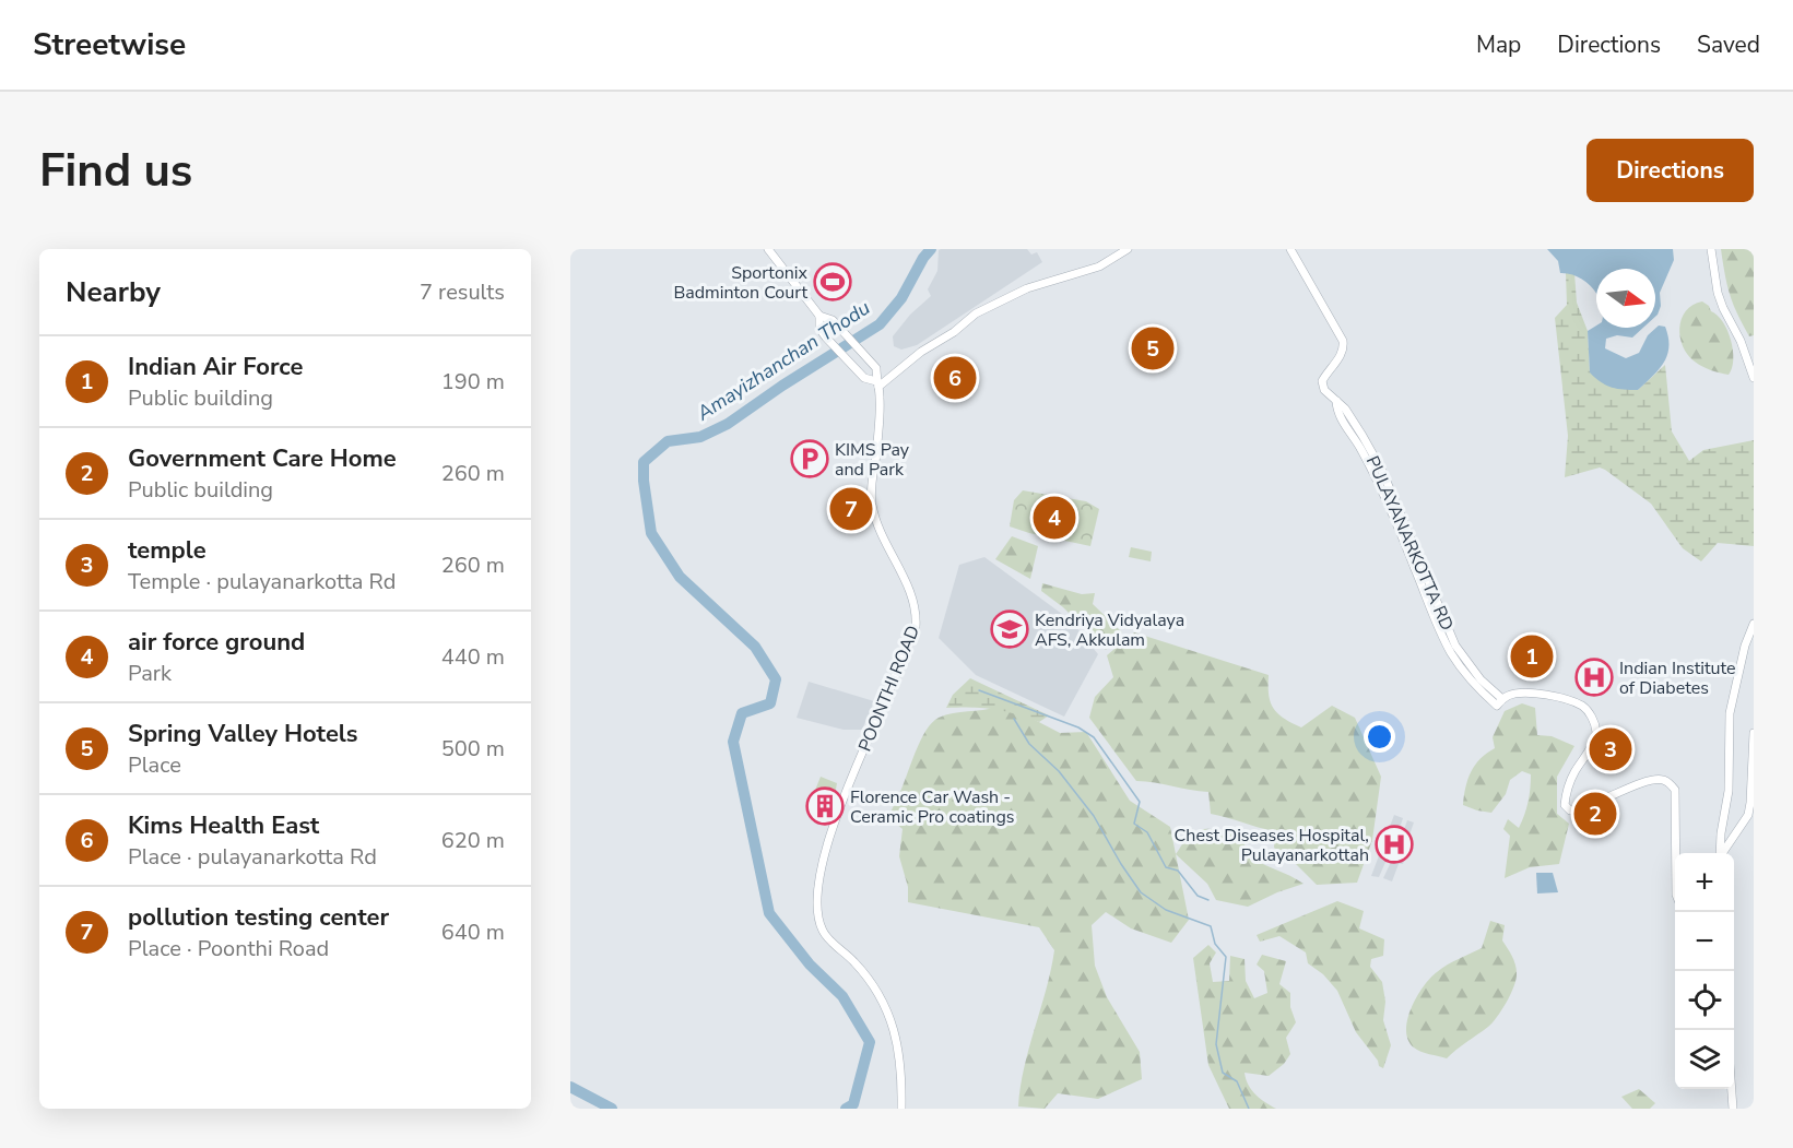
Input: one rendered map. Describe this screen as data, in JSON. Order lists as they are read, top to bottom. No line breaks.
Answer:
{"streets":{"main road":["PULAYANARKOTTA RD","POONTHI ROAD"]},"water":["Amayizhanchan Thodu"],"places":{"sports":["Sportonix Badminton Court"],"parking":["KIMS Pay and Park"],"school or university":["Kendriya Vidyalaya AFS, Akkulam"],"hospital":["Indian Institute of Diabetes","Chest Diseases Hospital, Pulayanarkottah"],"building":["Florence Car Wash - Ceramic Pro coatings"]},"north":"right","page":{"header":"Streetwise","nav":["Map","Directions","Saved"],"buttons":"Directions","title":"Find us","heading":["Nearby","7 results"],"pins":["5","6","7","4","1","3","2"],"list":[{"mark":"1","name":"Indian Air Force","note":"Public building","value":"190 m"},{"mark":"2","name":"Government Care Home","note":"Public building","value":"260 m"},{"mark":"3","name":"temple","note":"Temple · pulayanarkotta Rd","value":"260 m"},{"mark":"4","name":"air force ground","note":"Park","value":"440 m"},{"mark":"5","name":"Spring Valley Hotels","note":"Place","value":"500 m"},{"mark":"6","name":"Kims Health East","note":"Place · pulayanarkotta Rd","value":"620 m"},{"mark":"7","name":"pollution testing center","note":"Place · Poonthi Road","value":"640 m"}],"map_buttons":["+","−"]}}
